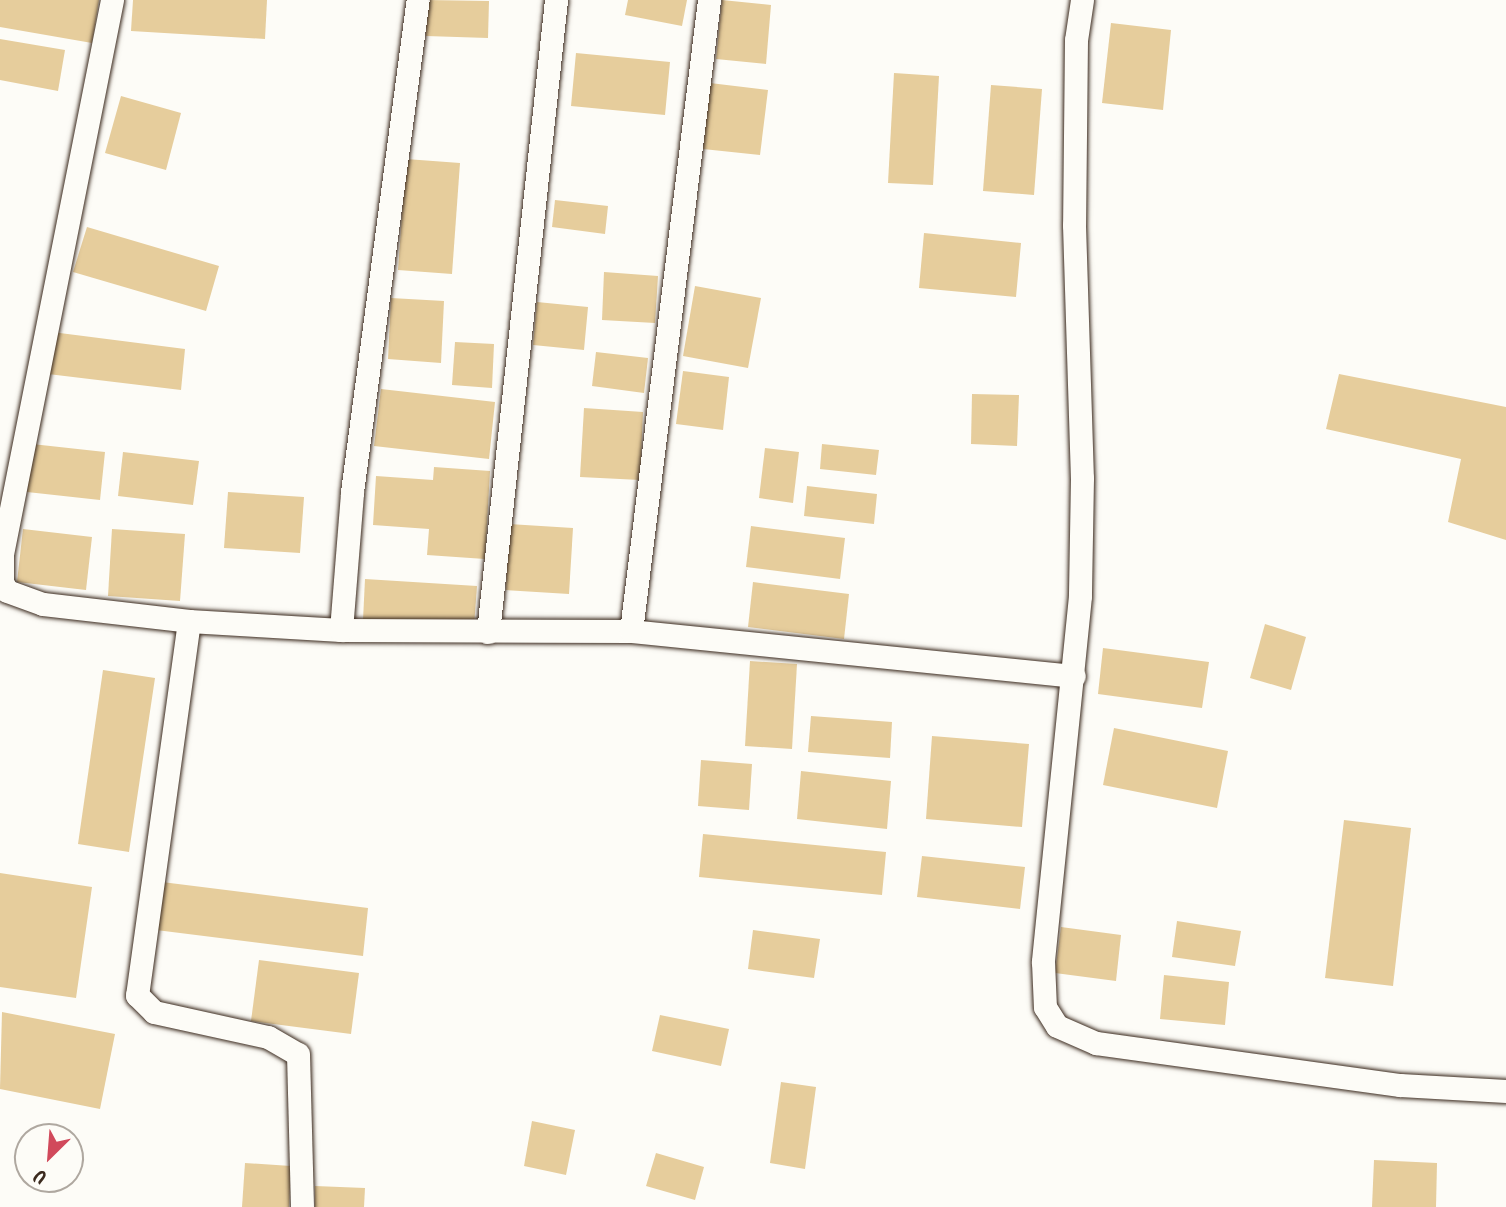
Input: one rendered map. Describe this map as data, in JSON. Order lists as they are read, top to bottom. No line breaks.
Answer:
{"north":"bottom left"}
